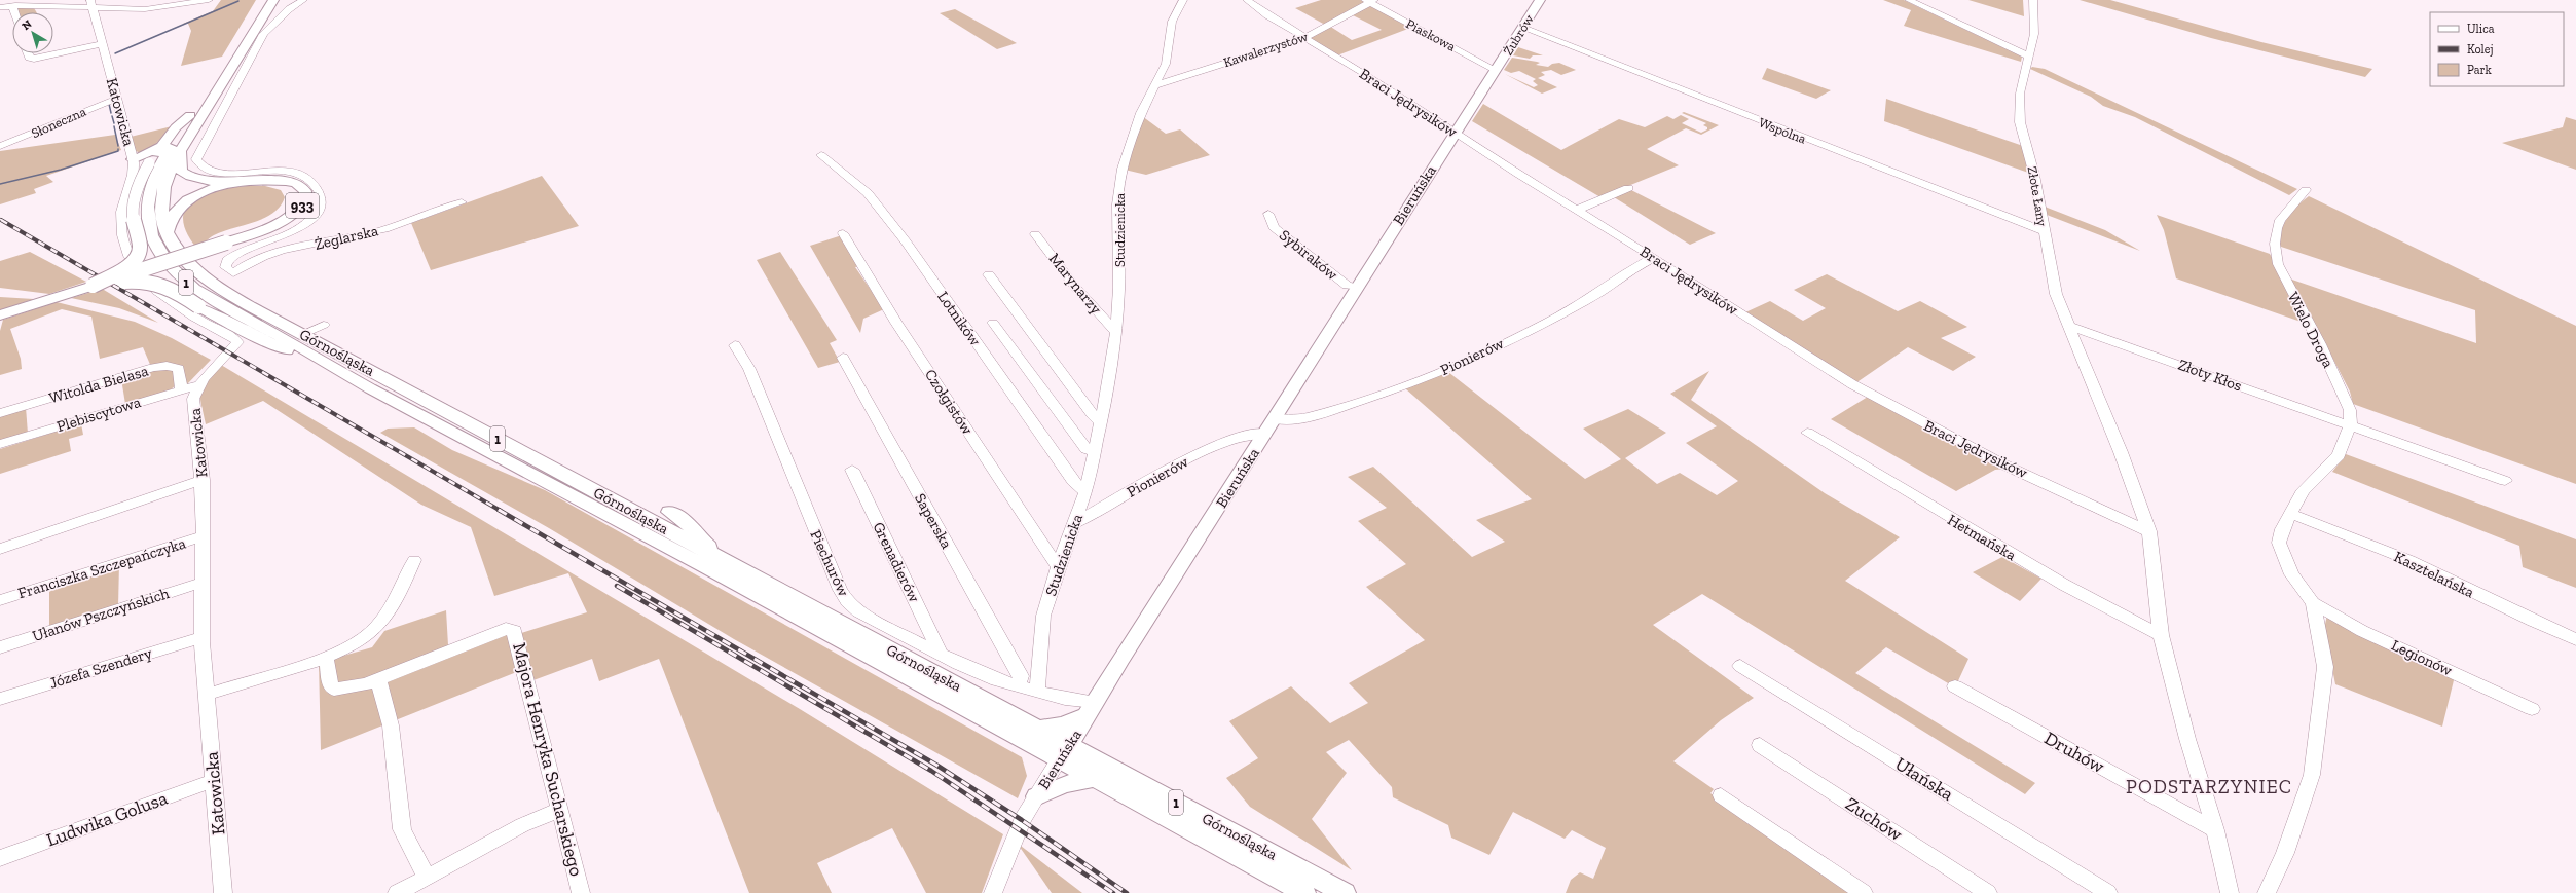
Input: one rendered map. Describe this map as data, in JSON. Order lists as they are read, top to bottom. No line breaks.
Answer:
{"streets":{"main road":["Żubrów","Bieruńska","933","1","Górnośląska"],"street":["Piaskowa","Kawalerzystów","Braci Jędrysików","Katowicka","Słoneczna","Wspólna","Złote Łany","Studzienicka","Żeglarska","Sybiraków","Marynarzy","Lotników","Wielo Droga","Pionierów","Złoty Kłos","Witolda Bielasa","Czołgistów","Plebiscytowa","Saperska","Hetmańska","Grenadierów","Piechurów","Franciszka Szczepańczyka","Kasztelańska","Ułanów Pszczyńskich","Legionów","Józefa Szendery","Druhów","Majora Henryka Sucharskiego","Ułańska","Ludwika Golusa","Zuchów"]},"crossings":[["Piaskowa","Żubrów"],["Piaskowa","Kawalerzystów"],["Piaskowa","Bieruńska"],["Żubrów","Wspólna"],["Żubrów","Bieruńska"],["Kawalerzystów","Braci Jędrysików"],["Kawalerzystów","Studzienicka"],["Braci Jędrysików","Bieruńska"],["Braci Jędrysików","Złote Łany"],["Braci Jędrysików","Pionierów"],["Katowicka","Słoneczna"],["Katowicka","Plebiscytowa"],["Katowicka","Franciszka Szczepańczyka"],["Katowicka","Ułanów Pszczyńskich"],["Katowicka","Józefa Szendery"],["Katowicka","Ludwika Golusa"],["Wspólna","Złote Łany"],["Bieruńska","Sybiraków"],["Bieruńska","Górnośląska"],["Bieruńska","Pionierów"],["Bieruńska","Piechurów"],["Złote Łany","Złoty Kłos"],["Złote Łany","Hetmańska"],["Złote Łany","Druhów"],["Studzienicka","Marynarzy"],["Studzienicka","Lotników"],["Studzienicka","Pionierów"],["Studzienicka","Czołgistów"],["Studzienicka","Piechurów"],["Wielo Droga","Złoty Kłos"],["Wielo Droga","Kasztelańska"],["Wielo Droga","Legionów"],["Witolda Bielasa","Plebiscytowa"],["Saperska","Piechurów"],["Grenadierów","Piechurów"]],"districts":["PODSTARZYNIEC"],"legend":["Ulica","Kolej","Park"],"north":"top left"}
